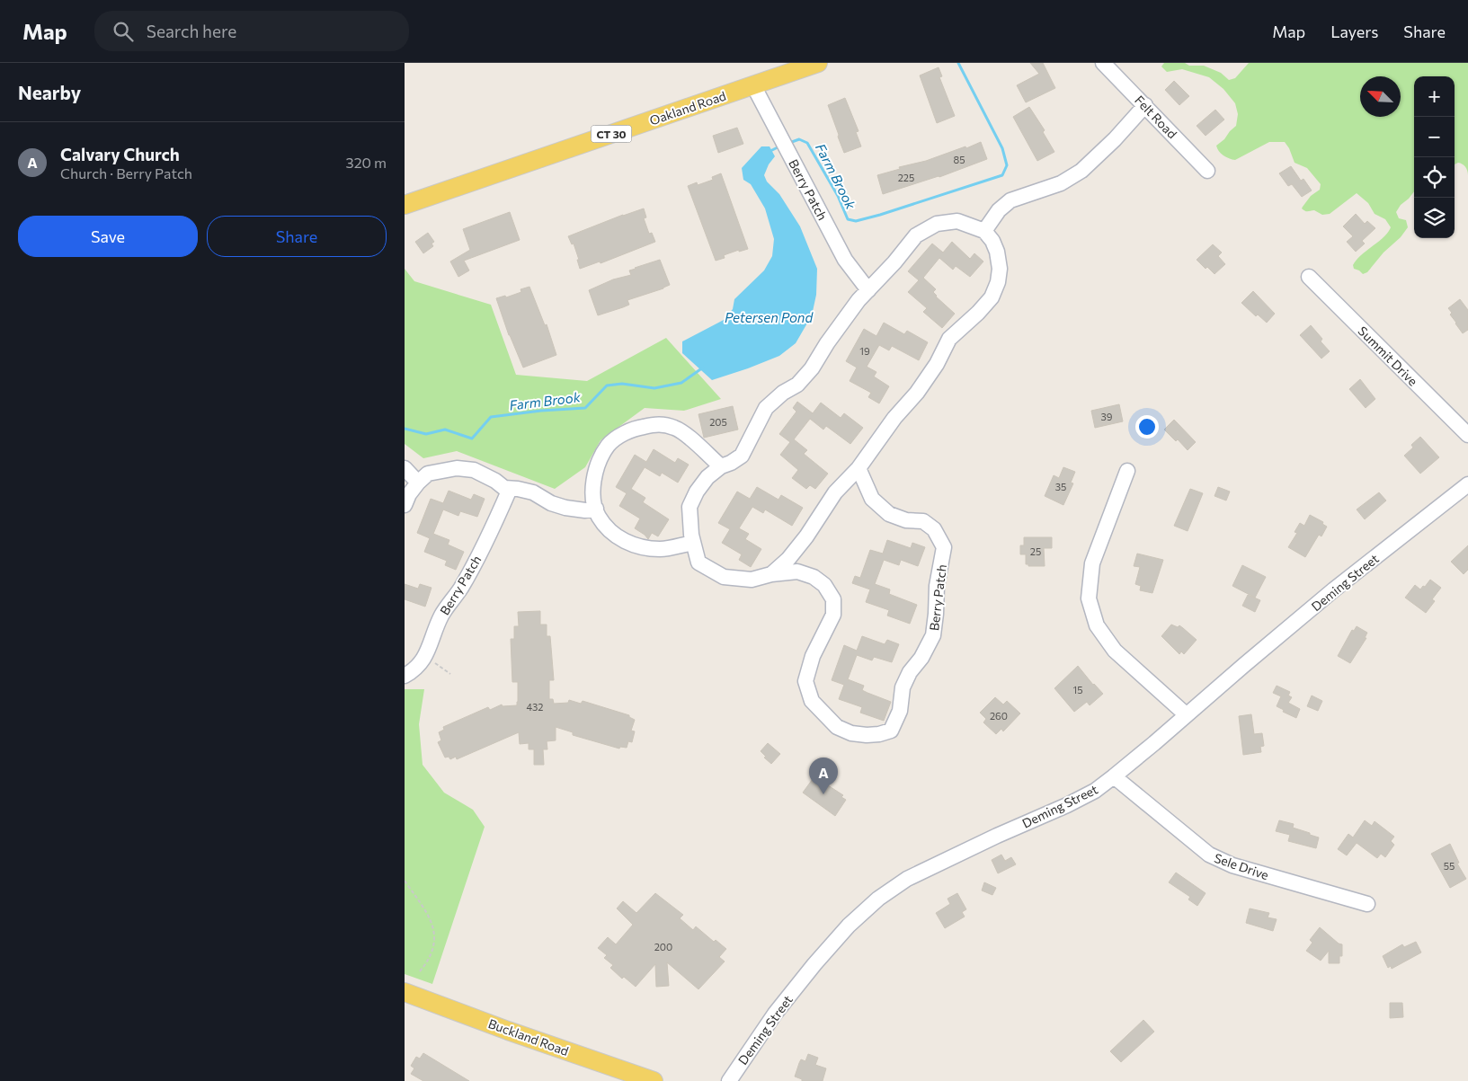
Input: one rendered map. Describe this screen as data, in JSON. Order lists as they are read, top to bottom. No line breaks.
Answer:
{"streets":{"main road":["Oakland Road","CT 30","Buckland Road"],"street":["Felt Road","Berry Patch","Summit Drive","Deming Street","Sele Drive"]},"crossings":[["Oakland Road","Berry Patch"],["Deming Street","Sele Drive"]],"water":["Farm Brook","Petersen Pond"],"house_numbers":["85","225","19","39","205","35","25","15","432","260","55","200"],"north":"top left","page":{"header":"Map","search":"Search here","nav":["Map","Layers","Share"],"heading":"Nearby","map_buttons":["+","−"],"list":[{"mark":"A","name":"Calvary Church","note":"Church · Berry Patch","value":"320 m"}],"buttons":["Save","Share"],"pins":"A"}}
